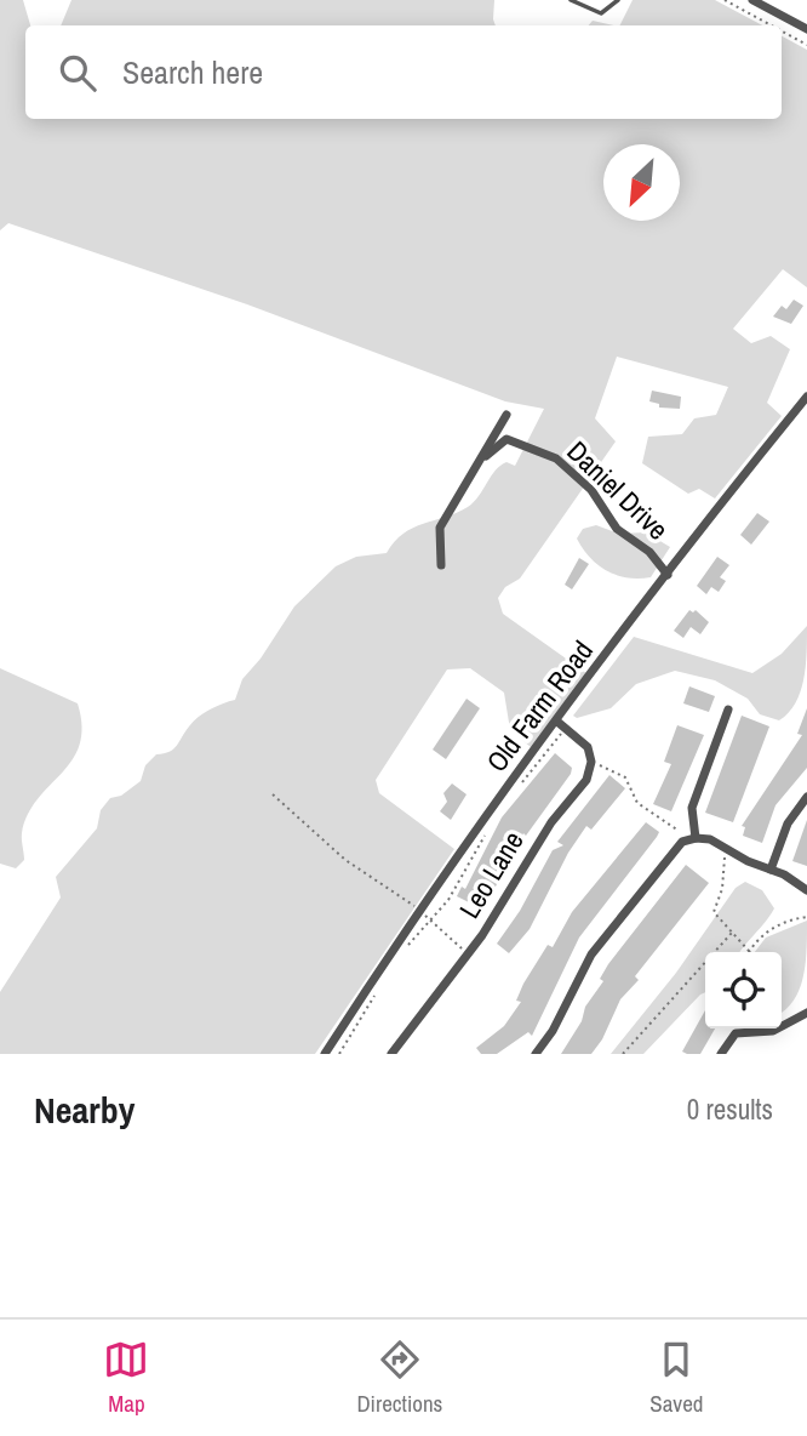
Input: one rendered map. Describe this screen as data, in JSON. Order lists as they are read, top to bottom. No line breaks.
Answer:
{"streets":{"street":["Daniel Drive","Old Farm Road","Leo Lane"]},"crossings":[["Daniel Drive","Old Farm Road"],["Old Farm Road","Leo Lane"]],"north":"bottom left","page":{"search":"Search here","heading":["Nearby","0 results"],"nav":["Map","Directions","Saved"]}}
